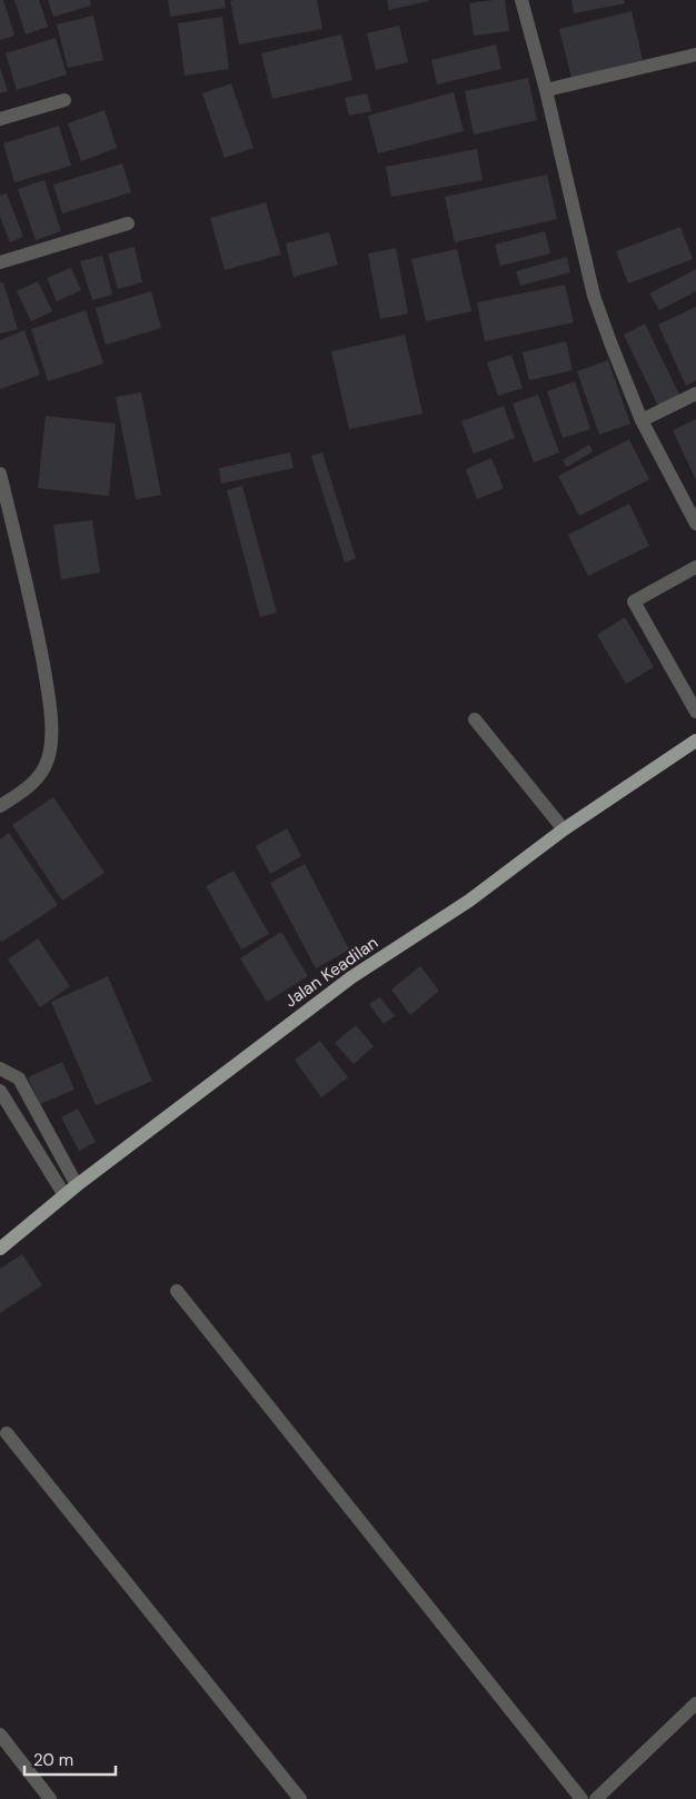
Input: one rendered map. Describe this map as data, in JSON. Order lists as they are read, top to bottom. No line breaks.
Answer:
{"streets":{"main road":["Jalan Keadilan"]},"scale_bar":"20 m"}
